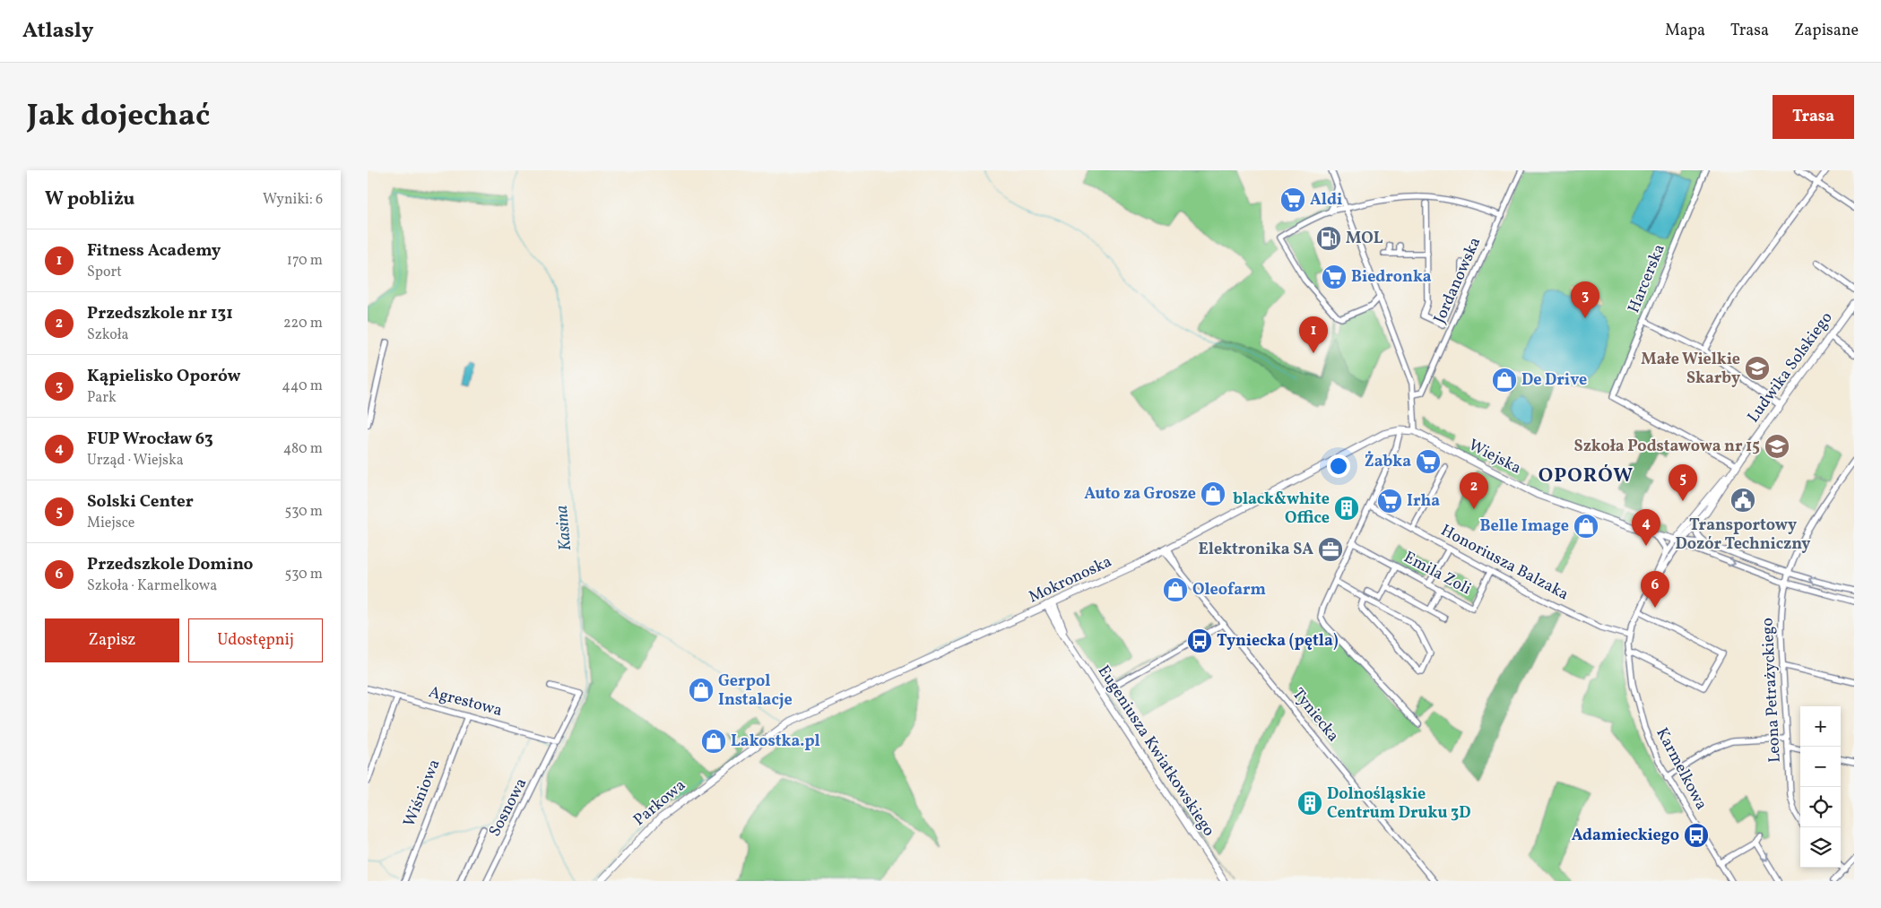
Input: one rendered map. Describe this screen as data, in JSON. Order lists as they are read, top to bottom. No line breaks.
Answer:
{"streets":{"main road":["Ludwika Solskiego","Wiejska","Mokronoska","Eugeniusza Kwiatkowskiego","Parkowa"],"street":["Harcerska","Jordanowska","Honoriusza Balzaka","Emila Zoli","Leona Petrażyckiego","Agrestowa","Tyniecka","Karmelkowa","Wiśniowa","Sosnowa"]},"crossings":[["Harcerska","Ludwika Solskiego"],["Ludwika Solskiego","Wiejska"],["Ludwika Solskiego","Karmelkowa"],["Wiejska","Mokronoska"],["Wiejska","Karmelkowa"],["Honoriusza Balzaka","Emila Zoli"],["Honoriusza Balzaka","Karmelkowa"],["Mokronoska","Tyniecka"],["Mokronoska","Eugeniusza Kwiatkowskiego"],["Mokronoska","Parkowa"],["Agrestowa","Wiśniowa"],["Agrestowa","Sosnowa"]],"districts":["OPORÓW"],"water":["Kasina"],"places":{"supermarket":["Aldi","Biedronka","Żabka","Irha"],"fuel station":["MOL"],"school or university":["Małe Wielkie Skarby","Szkoła Podstawowa nr 15"],"shop":["De Drive","Auto za Grosze","Belle Image","Oleofarm","Gerpol Instalacje","Lakostka.pl"],"public building":["Transportowy Dozór Techniczny"],"building":["black&white Office","Dolnośląskie Centrum Druku 3D"],"office":["Elektronika SA"],"bus stop":["Tyniecka (pętla)","Adamieckiego"]},"page":{"header":"Atlasly","nav":["Mapa","Trasa","Zapisane"],"title":"Jak dojechać","buttons":["Trasa",["Zapisz","Udostępnij"]],"heading":["W pobliżu","Wyniki: 6"],"list":[{"mark":"1","name":"Fitness Academy","note":"Sport","value":"170 m"},{"mark":"2","name":"Przedszkole nr 131","note":"Szkoła","value":"220 m"},{"mark":"3","name":"Kąpielisko Oporów","note":"Park","value":"440 m"},{"mark":"4","name":"FUP Wrocław 63","note":"Urząd · Wiejska","value":"480 m"},{"mark":"5","name":"Solski Center","note":"Miejsce","value":"530 m"},{"mark":"6","name":"Przedszkole Domino","note":"Szkoła · Karmelkowa","value":"530 m"}],"pins":["3","1","5","2","4","6"],"map_buttons":["+","−"]}}
